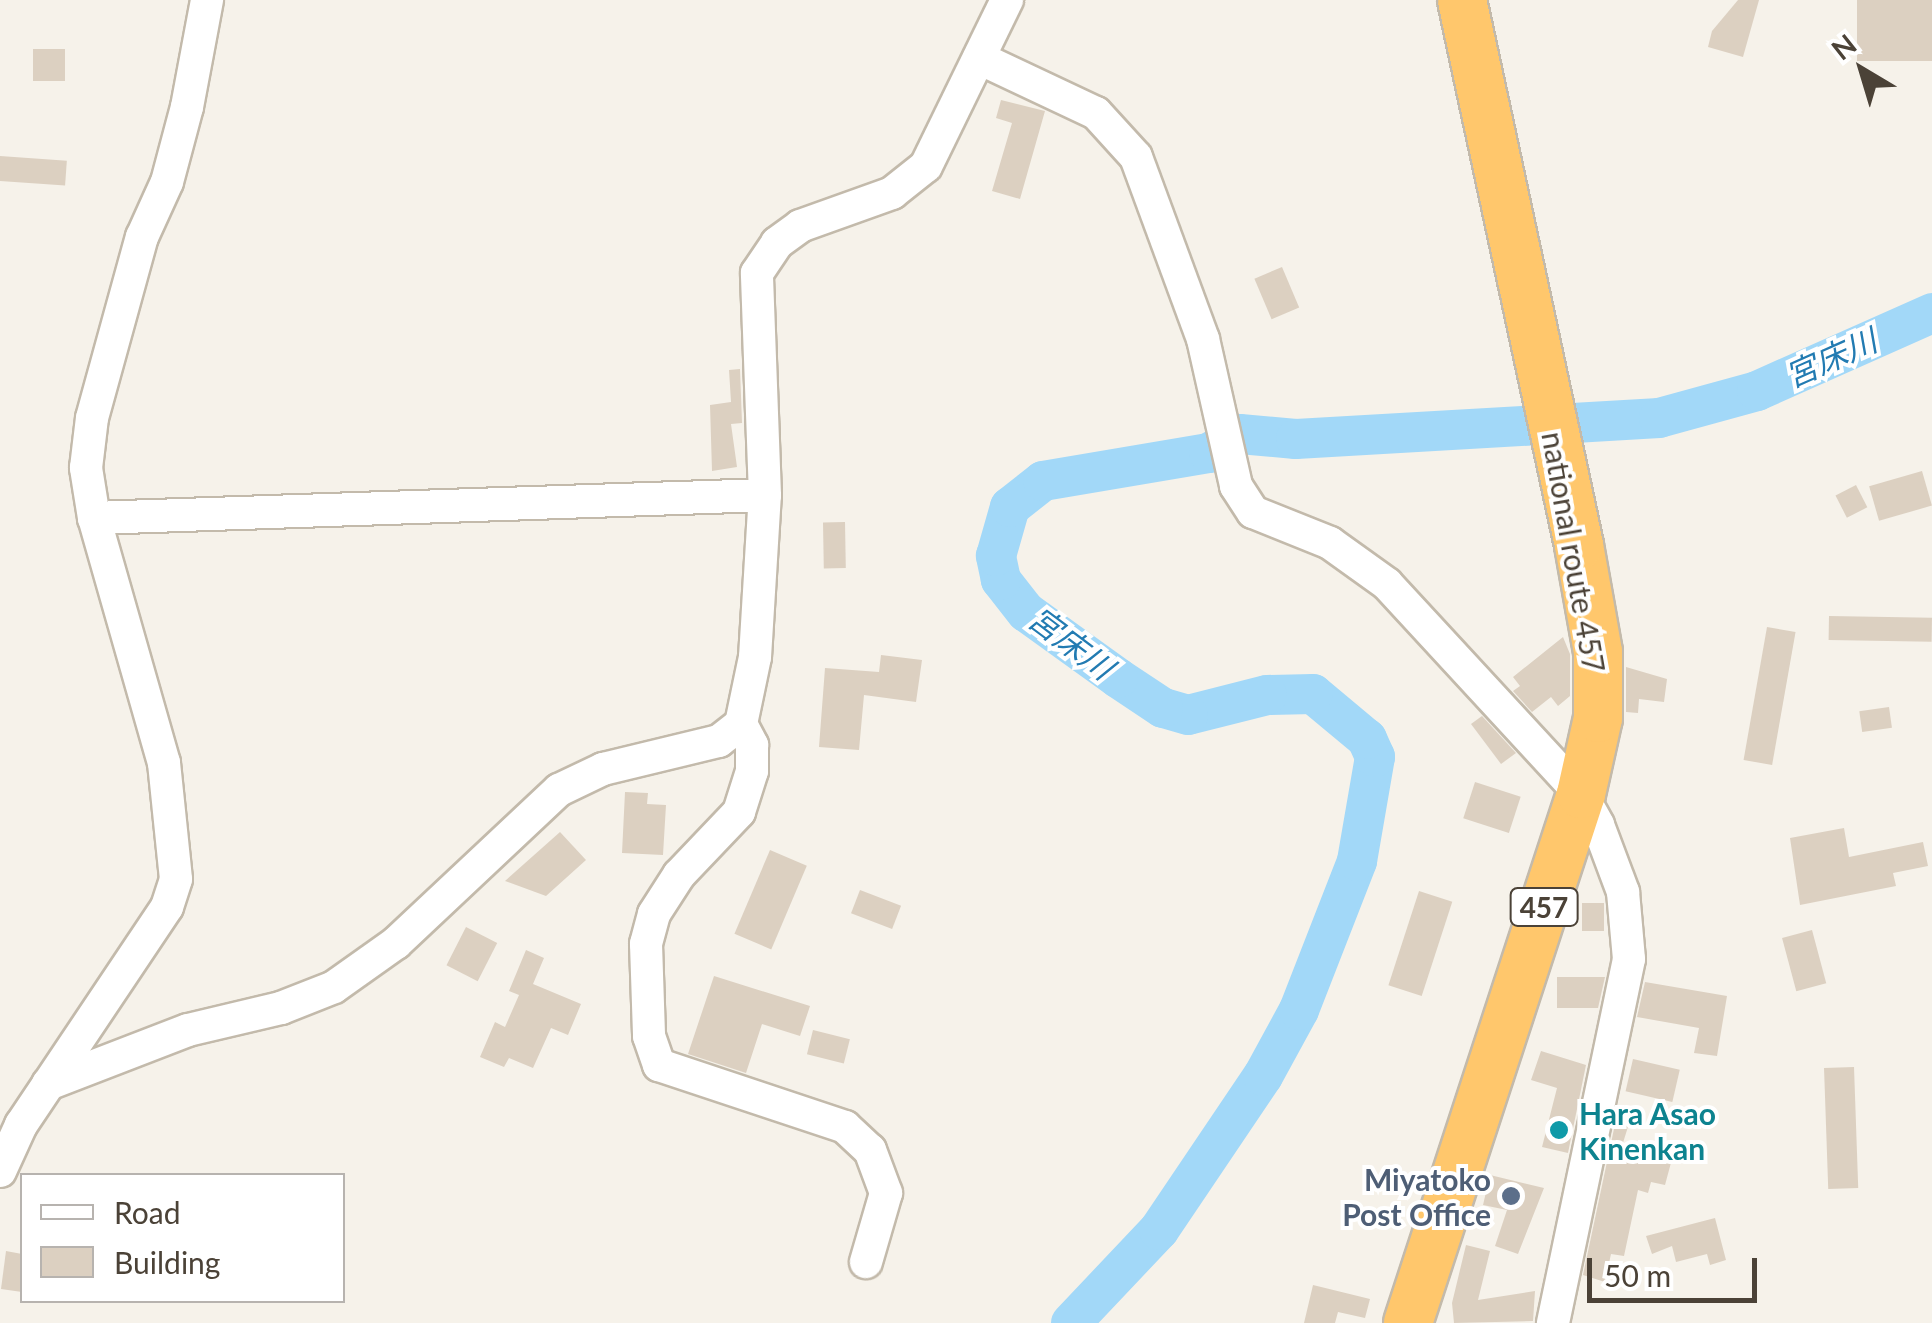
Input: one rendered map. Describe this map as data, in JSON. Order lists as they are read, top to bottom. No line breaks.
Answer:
{"streets":{"highway":["national route 457","457"]},"water":["宮床川"],"places":["Hara Asao Kinenkan","Miyatoko Post Office"],"legend":["Road","Building"],"scale_bar":"50 m","north":"top left"}
